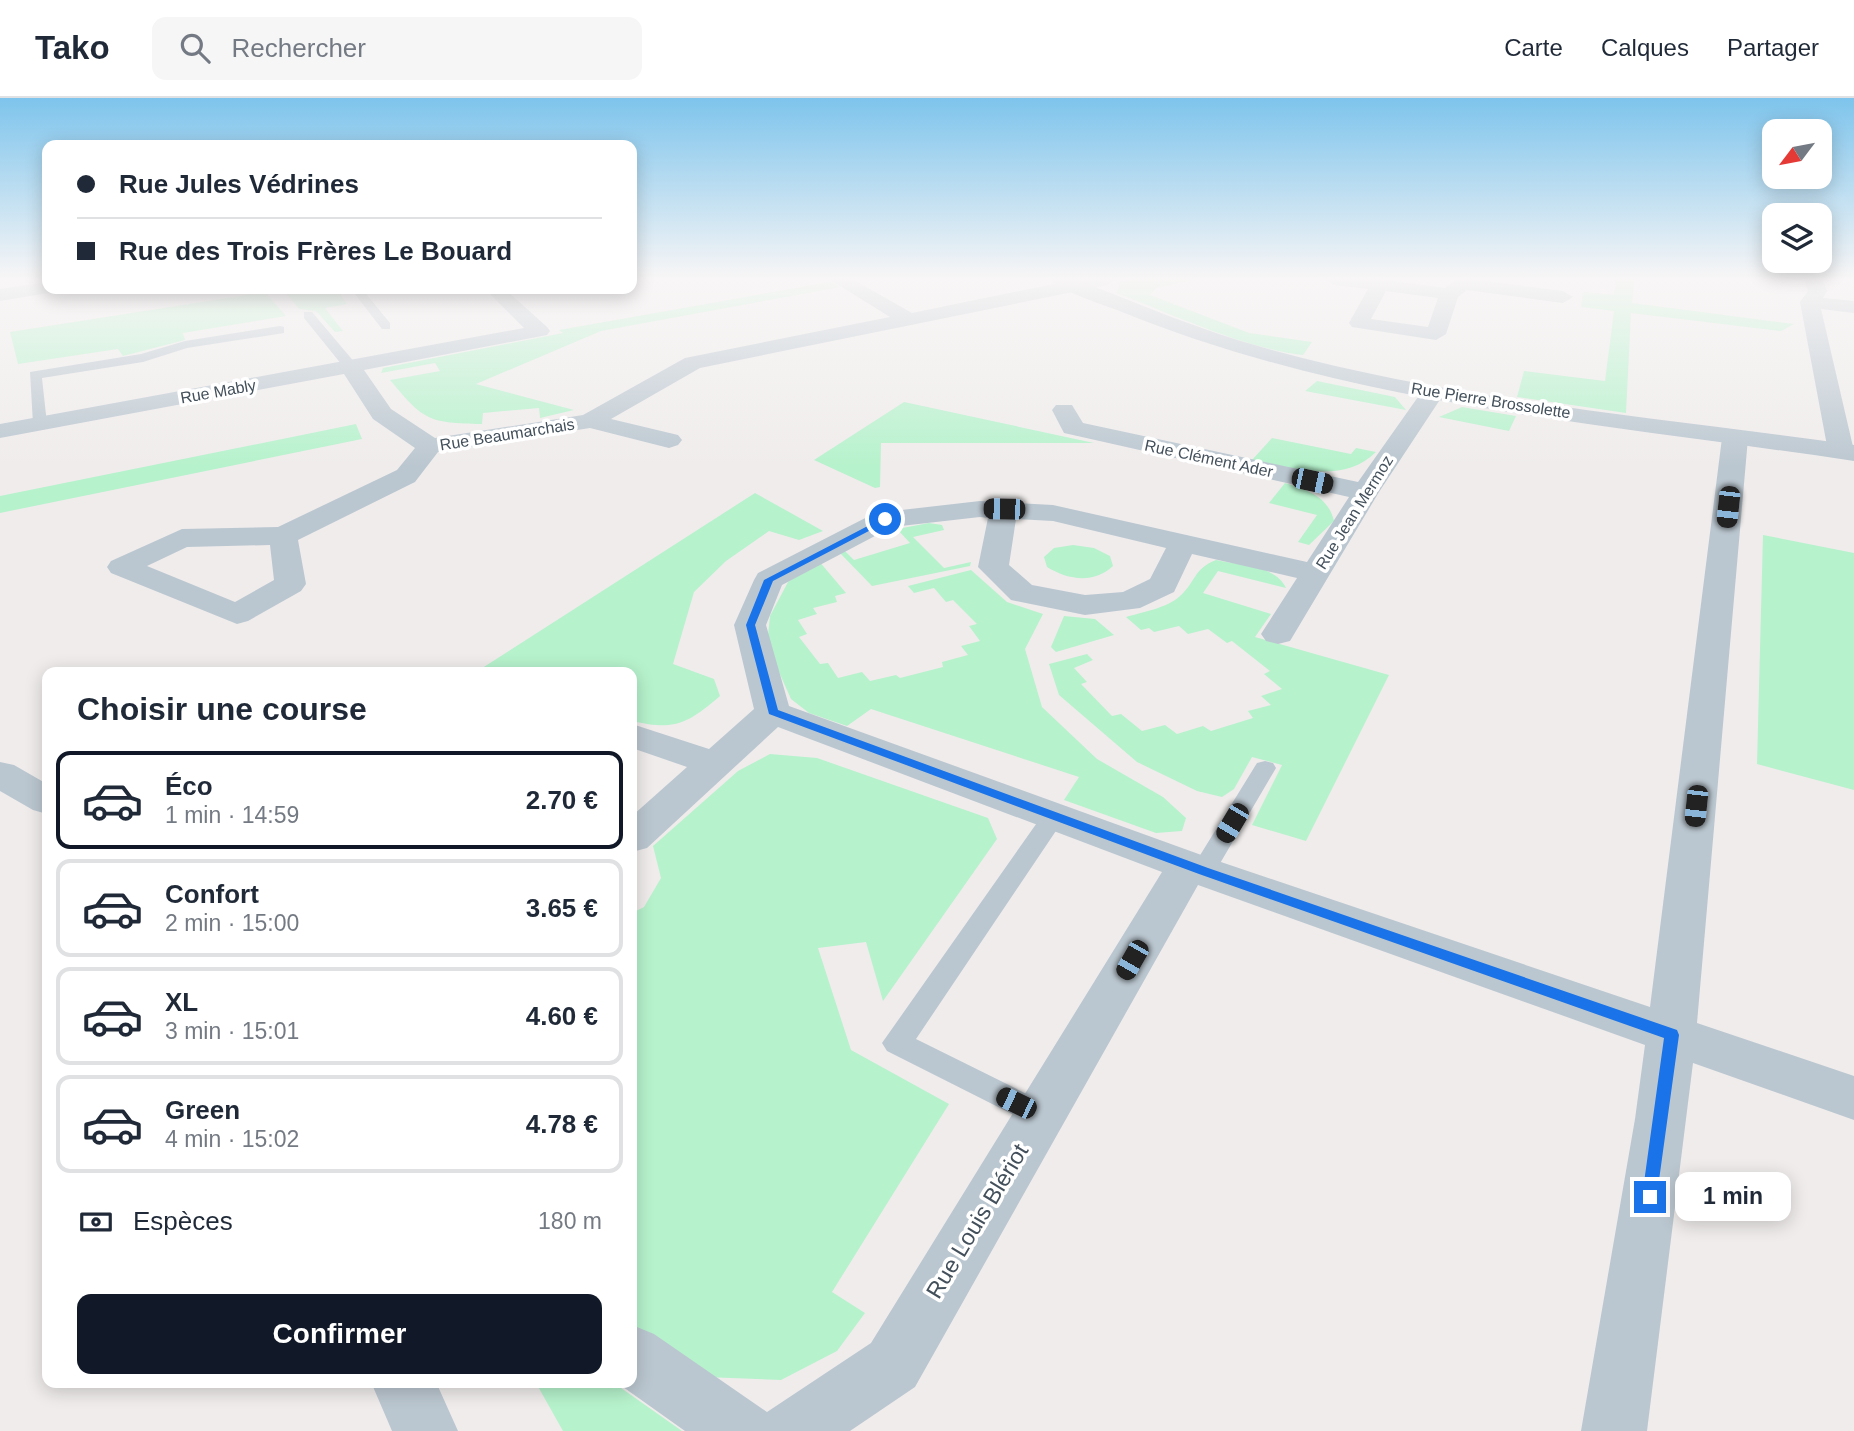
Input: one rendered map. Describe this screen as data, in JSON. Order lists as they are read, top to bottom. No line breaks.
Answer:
{"streets":{"street":["Rue Mably","Rue Pierre Brossolette","Rue Beaumarchais","Rue Clément Ader","Rue Jean Mermoz","Rue Louis Blériot"]},"crossings":[["Rue Pierre Brossolette","Rue Jean Mermoz"],["Rue Clément Ader","Rue Jean Mermoz"]],"north":"bottom left","page":{"header":"Tako","search":"Rechercher","nav":["Carte","Calques","Partager"],"banner":["Rue Jules Védrines","Rue des Trois Frères Le Bouard"],"heading":"Choisir une course","list":[{"name":"Éco","note":"1 min · 14:59","value":"2.70 €"},{"name":"Confort","note":"2 min · 15:00","value":"3.65 €"},{"name":"XL","note":"3 min · 15:01","value":"4.60 €"},{"name":"Green","note":"4 min · 15:02","value":"4.78 €"}],"bubble":"1 min","pay":["Espèces","180 m"],"buttons":"Confirmer"}}
